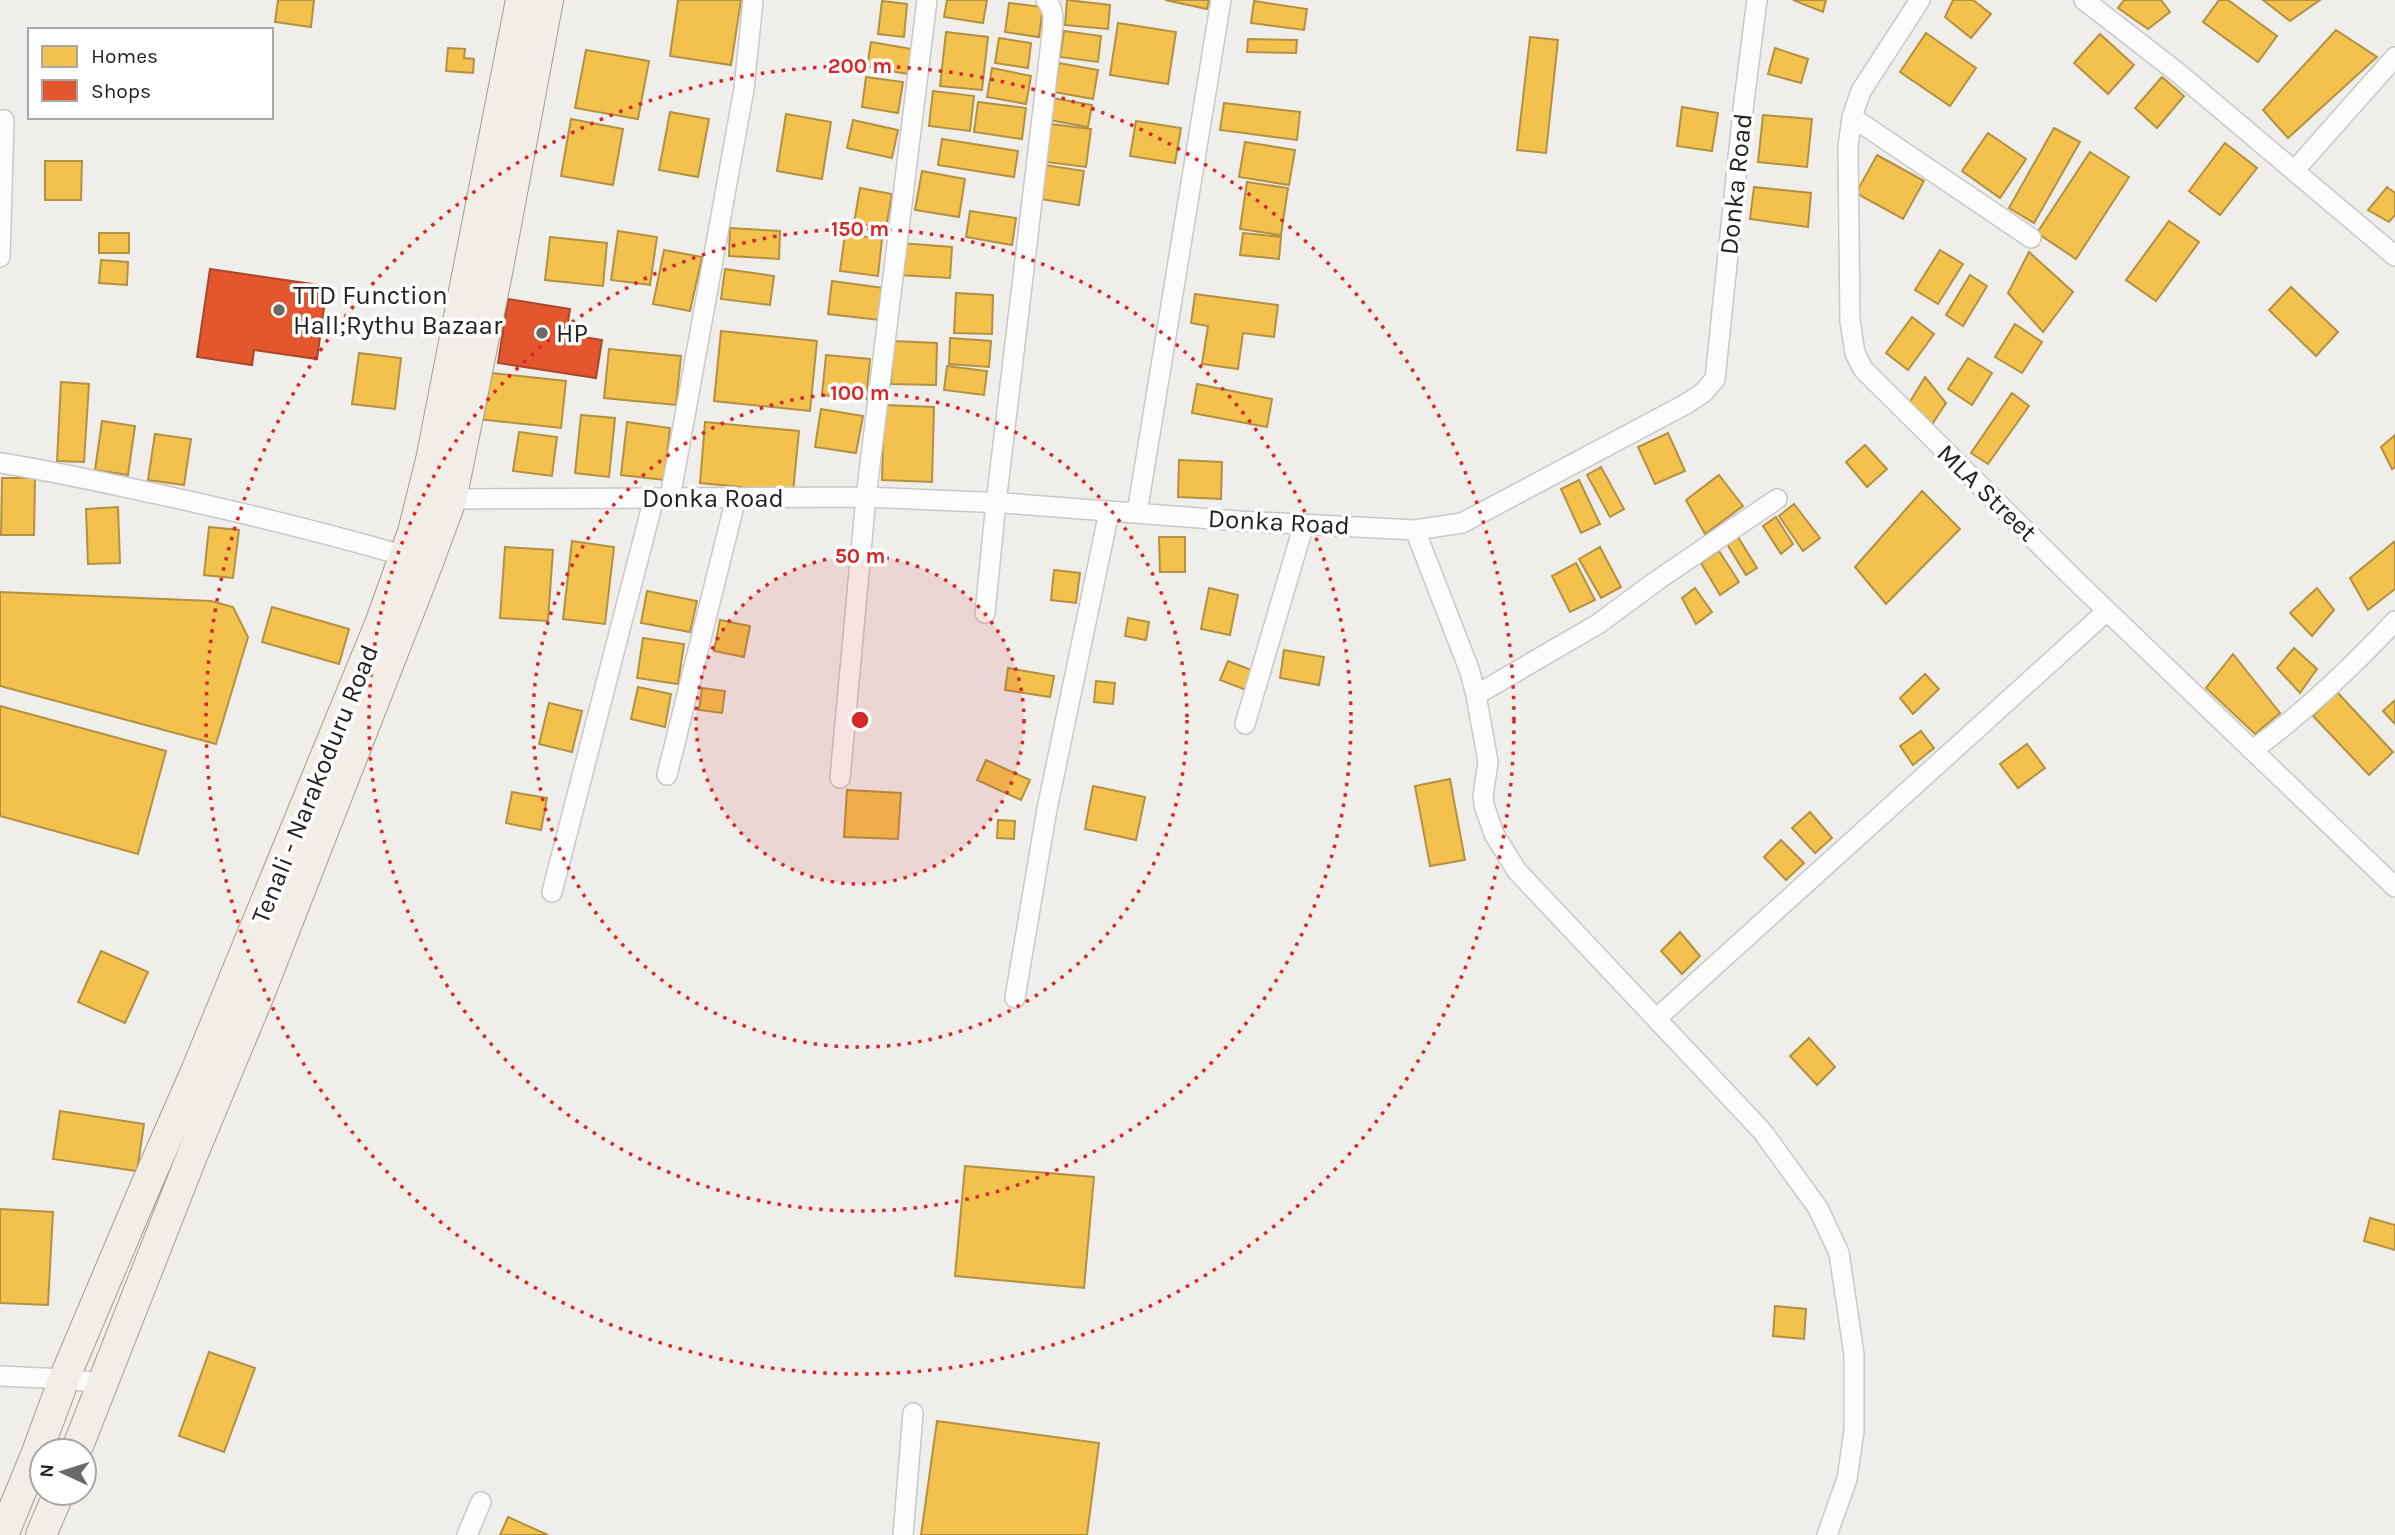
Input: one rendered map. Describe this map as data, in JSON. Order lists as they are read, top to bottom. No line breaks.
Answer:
{"streets":{"main road":["Tenali - Narakoduru Road"],"street":["Donka Road","MLA Street"]},"crossings":[["Donka Road","Tenali - Narakoduru Road"]],"places":["TTD Function Hall;Rythu Bazaar","HP"],"legend":["Homes","Shops"],"north":"left","rings":["200 m","150 m","100 m","50 m"]}
